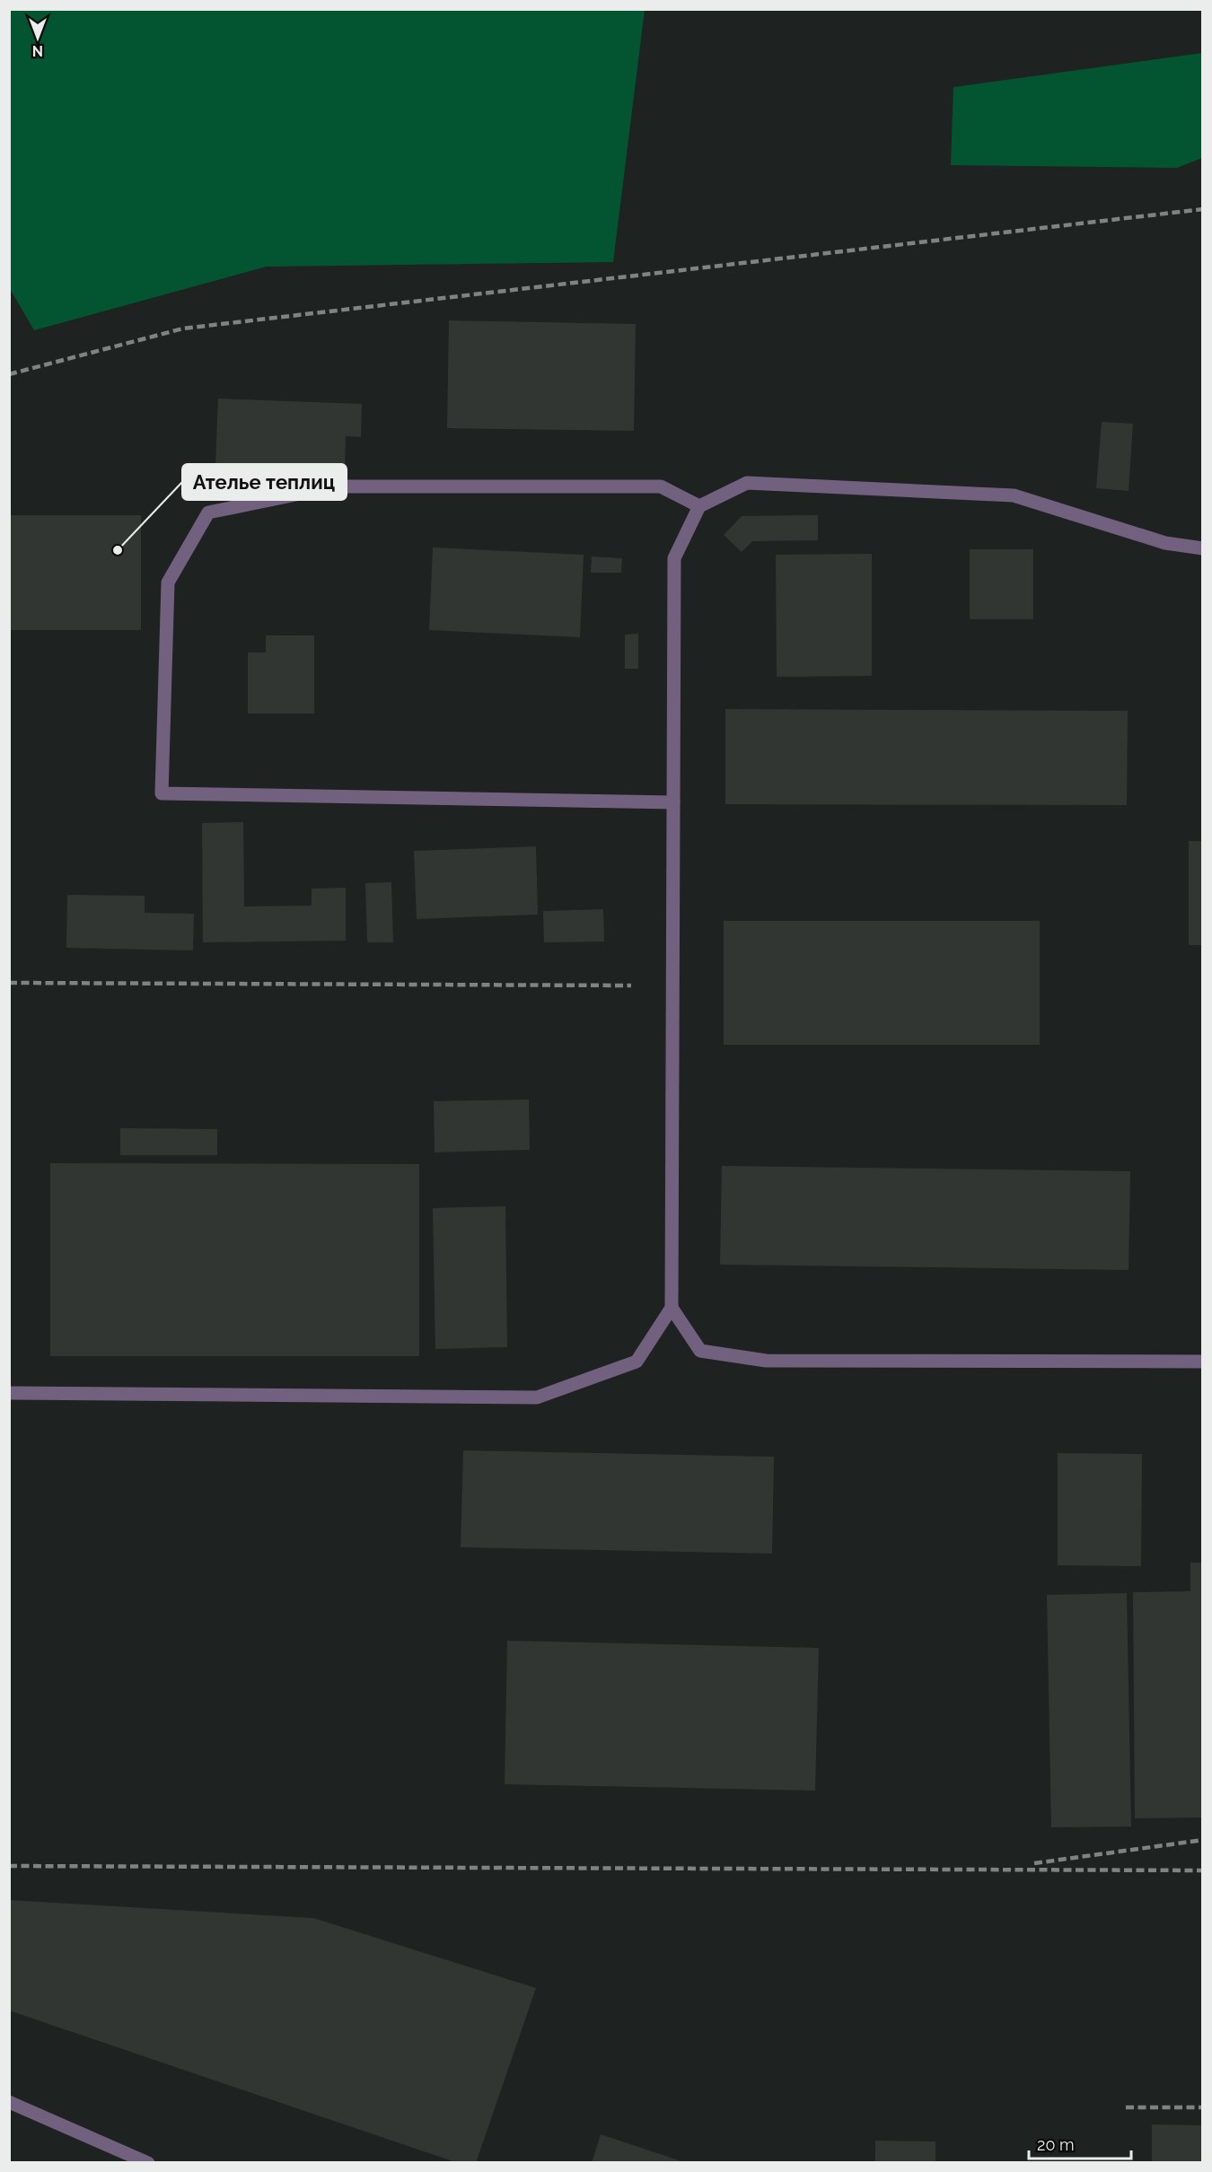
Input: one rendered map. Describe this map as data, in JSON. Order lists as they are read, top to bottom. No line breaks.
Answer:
{"places":["Ателье теплиц"],"scale_bar":"20 m","north":"bottom"}
